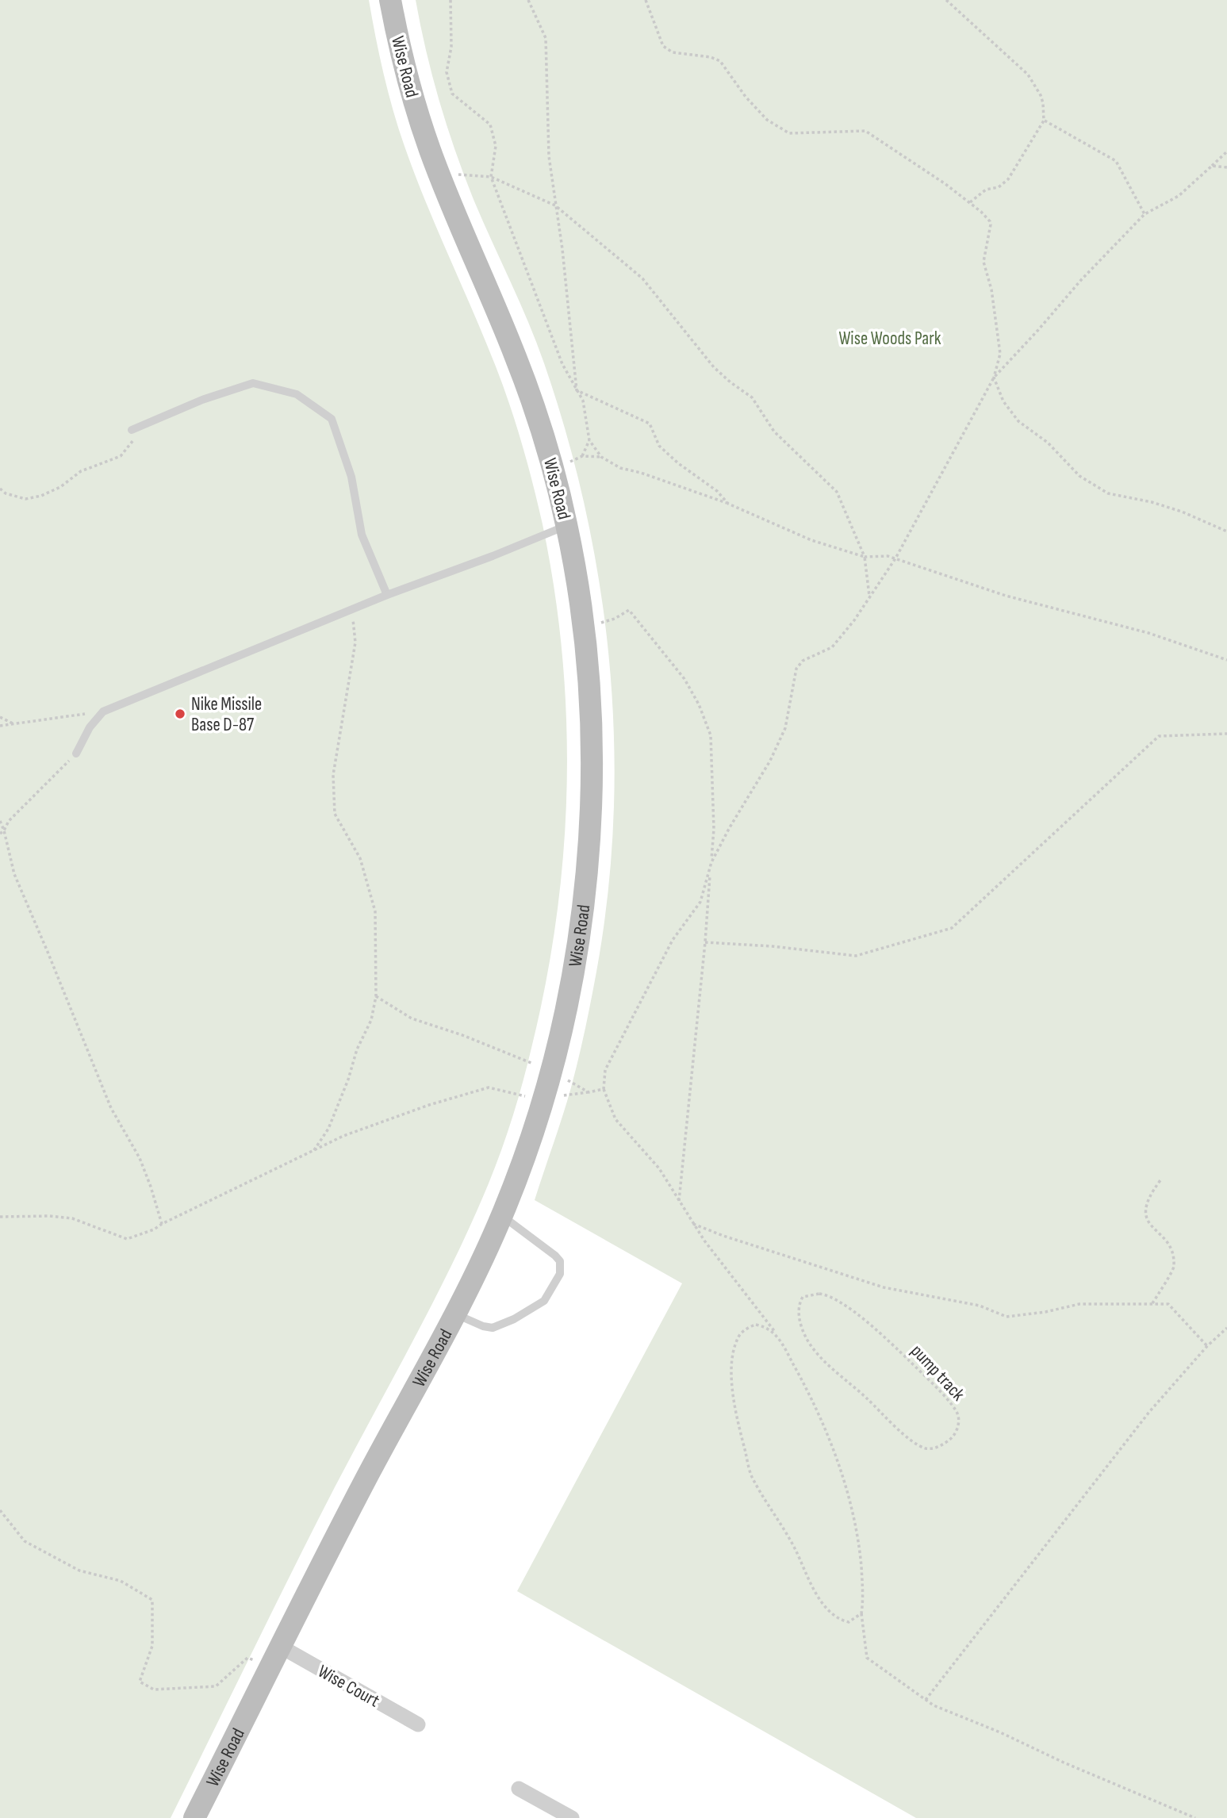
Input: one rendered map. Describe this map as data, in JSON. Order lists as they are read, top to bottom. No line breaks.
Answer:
{"streets":{"street":["Wise Road","Wise Court"],"path":["pump track"]},"crossings":[["Wise Road","Wise Court"]],"parks":["Wise Woods Park"],"places":["Nike Missile Base D-87"]}
